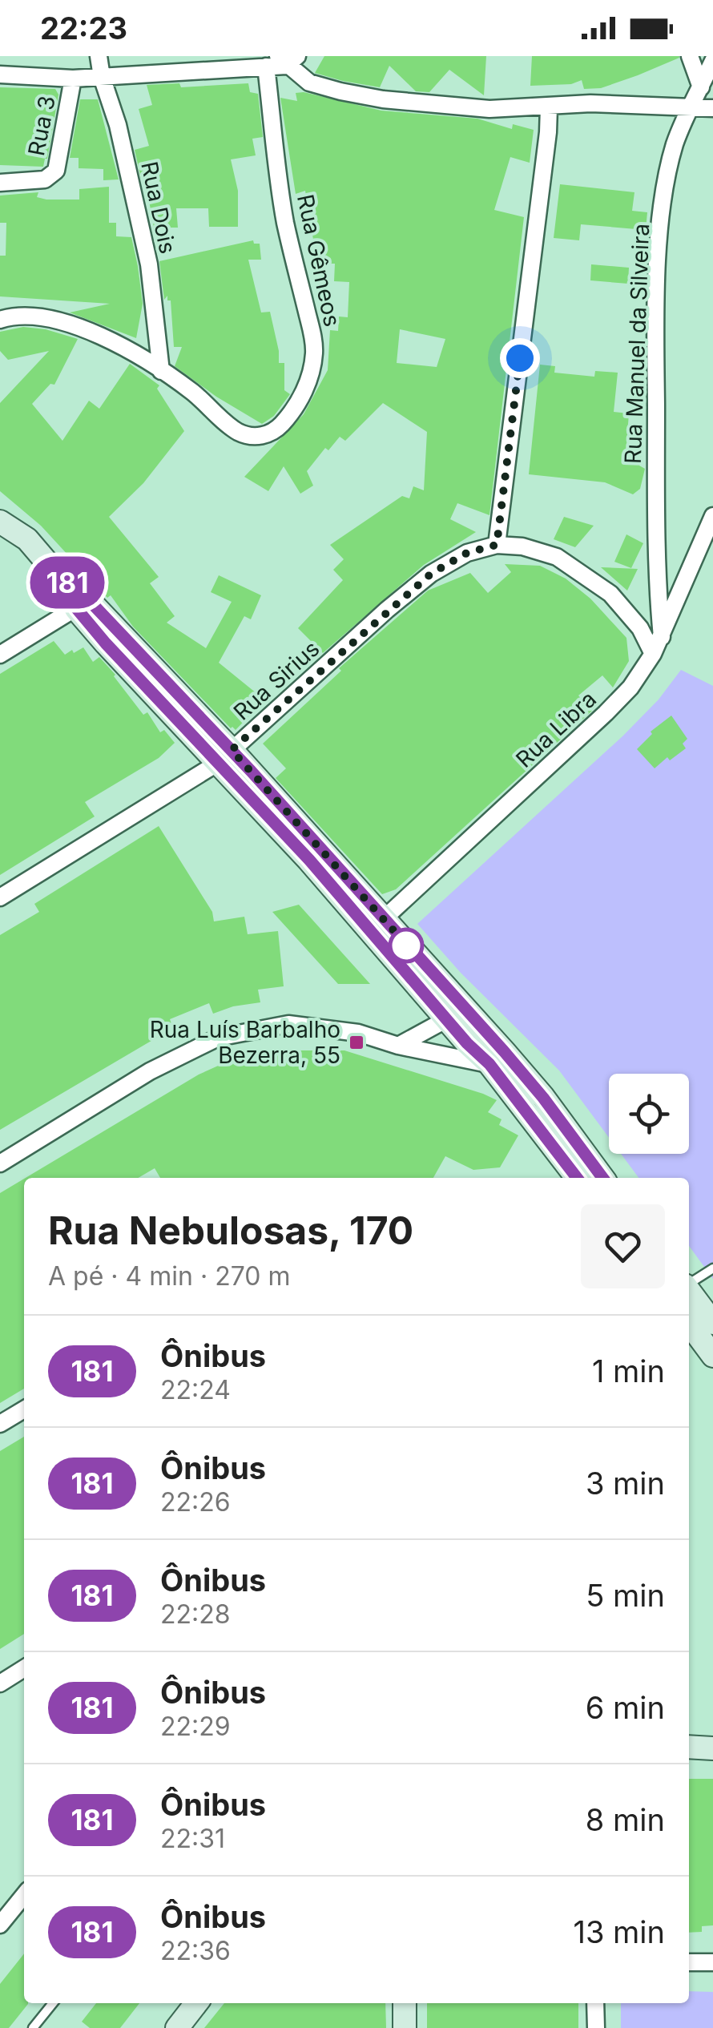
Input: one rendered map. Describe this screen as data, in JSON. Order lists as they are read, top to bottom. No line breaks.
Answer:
{"streets":{"street":["Rua 3","Rua Dois","Rua Gêmeos","Rua Manuel da Silveira","Rua Sirius","Rua Libra"]},"crossings":[["Rua Dois","Rua Gêmeos"],["Rua Manuel da Silveira","Rua Libra"],["Rua Sirius","Rua Libra"]],"places":{"transit":["Rua Luís Barbalho Bezerra, 55"]},"lines":["bus line 181"],"page":{"status":"22:23","on_map":"181","heading":["Rua Nebulosas, 170","A pé · 4 min · 270 m"],"list":[{"mark":"181","name":"Ônibus","note":"22:24","value":"1 min"},{"mark":"181","name":"Ônibus","note":"22:26","value":"3 min"},{"mark":"181","name":"Ônibus","note":"22:28","value":"5 min"},{"mark":"181","name":"Ônibus","note":"22:29","value":"6 min"},{"mark":"181","name":"Ônibus","note":"22:31","value":"8 min"},{"mark":"181","name":"Ônibus","note":"22:36","value":"13 min"}]}}
